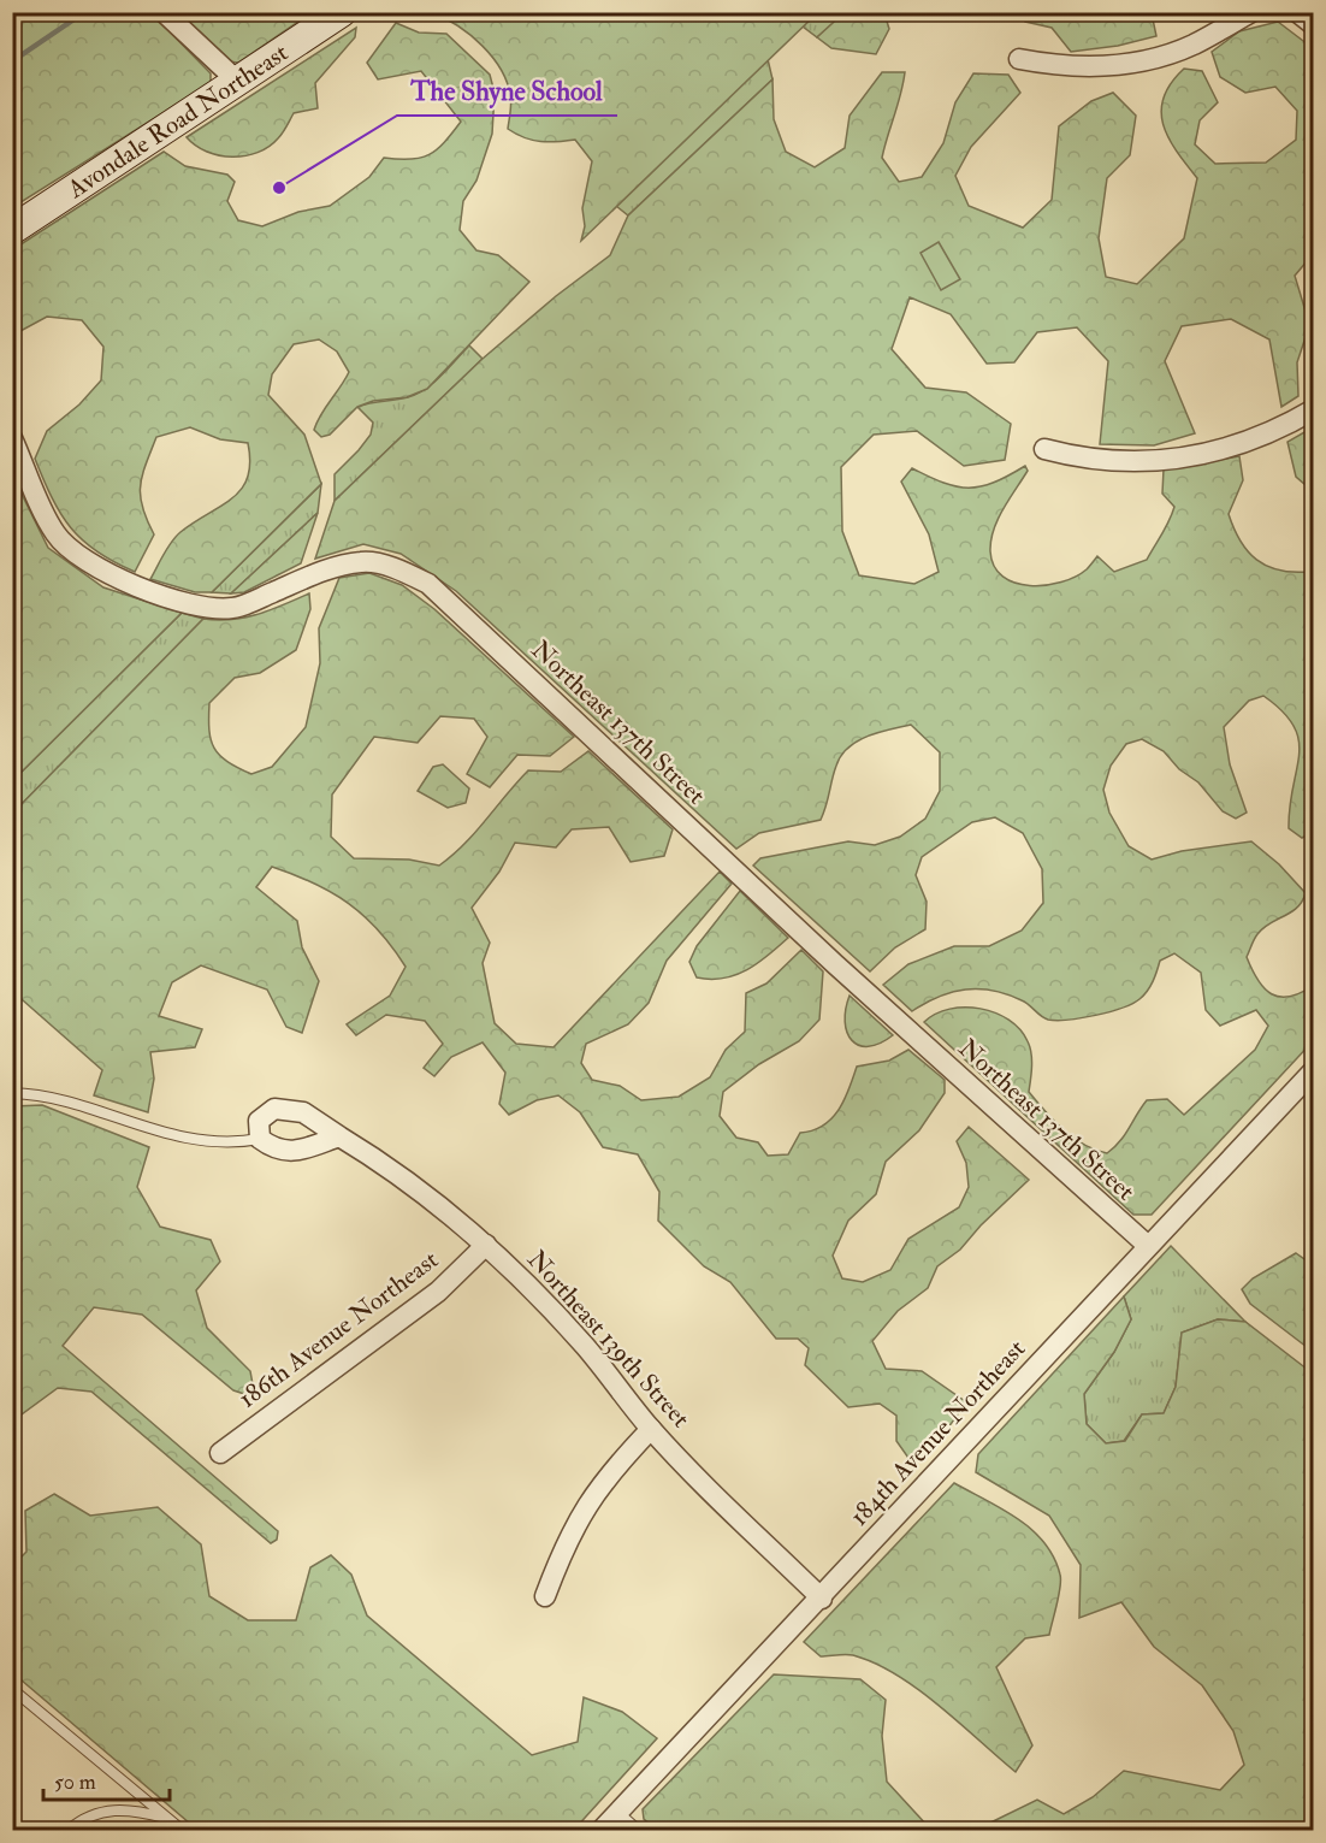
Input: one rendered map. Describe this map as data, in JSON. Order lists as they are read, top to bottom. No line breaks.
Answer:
{"streets":{"main road":["Avondale Road Northeast"],"street":["Northeast 137th Street","186th Avenue Northeast","Northeast 139th Street","184th Avenue Northeast"]},"crossings":[["Northeast 137th Street","184th Avenue Northeast"],["186th Avenue Northeast","Northeast 139th Street"],["Northeast 139th Street","184th Avenue Northeast"]],"places":["The Shyne School"],"scale_bar":"50 m"}
